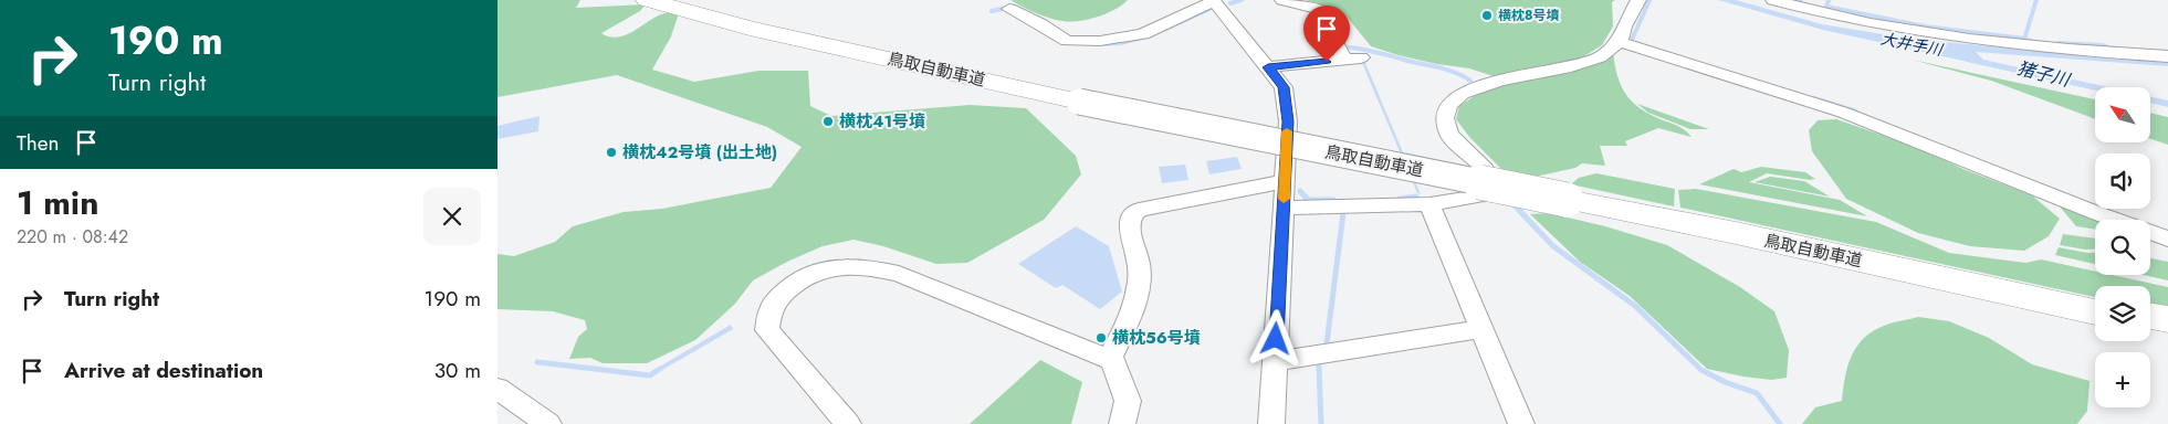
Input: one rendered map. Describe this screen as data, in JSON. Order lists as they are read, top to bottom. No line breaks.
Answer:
{"streets":{"highway":["鳥取自動車道"]},"water":["大井手川","猪子川"],"places":["横枕8号墳","横枕41号墳","横枕42号墳 (出土地)","横枕56号墳"],"north":"top left","page":{"turn":["190 m","Turn right"],"map_buttons":"+","then":"Then","heading":["1 min","220 m · 08:42"],"list":[{"name":"Turn right","value":"190 m"},{"name":"Arrive at destination","value":"30 m"}]}}
